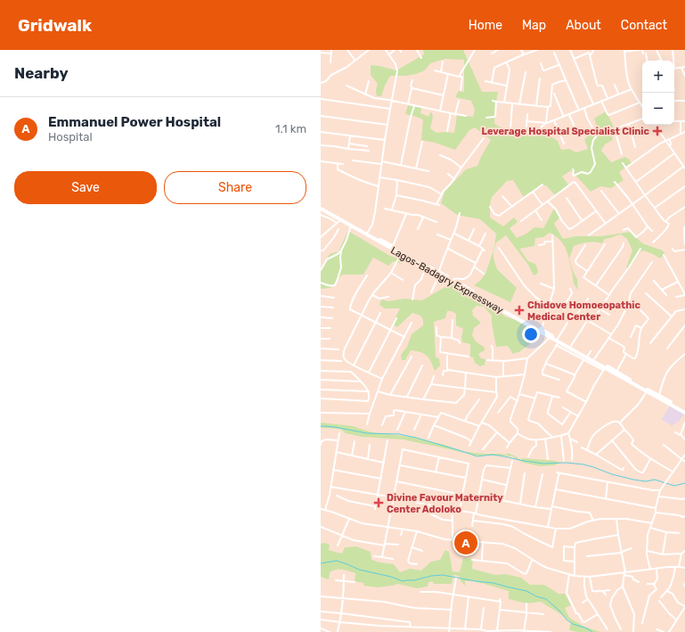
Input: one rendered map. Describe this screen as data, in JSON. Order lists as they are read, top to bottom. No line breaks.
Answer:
{"streets":{"highway":["Lagos-Badagry Expressway"]},"places":{"health":["Leverage Hospital Specialist Clinic","Chidove Homoeopathic Medical Center","Divine Favour Maternity Center Adoloko"]},"page":{"header":"Gridwalk","nav":["Home","Map","About","Contact"],"heading":"Nearby","map_buttons":["+","−"],"list":[{"mark":"A","name":"Emmanuel Power Hospital","note":"Hospital","value":"1.1 km"}],"buttons":["Save","Share"],"pins":"A"}}
